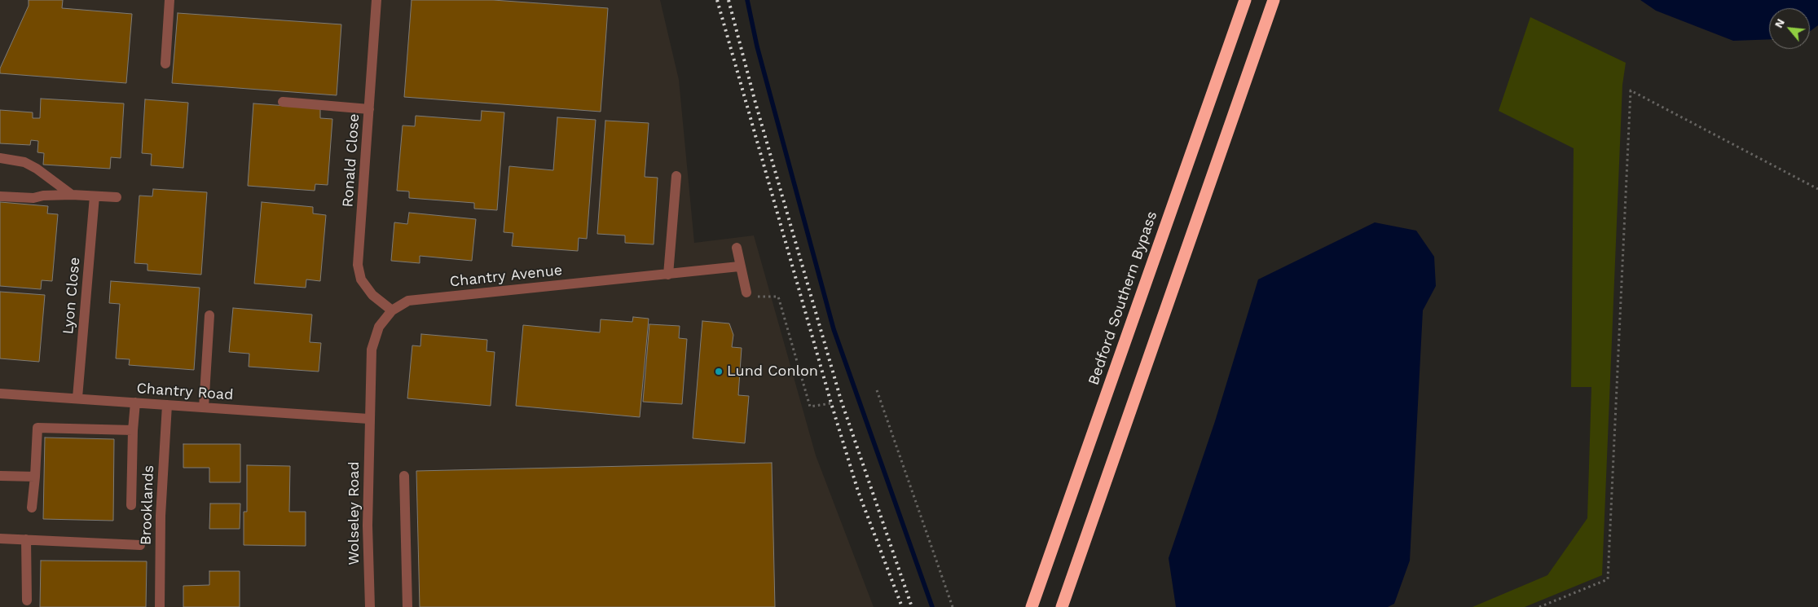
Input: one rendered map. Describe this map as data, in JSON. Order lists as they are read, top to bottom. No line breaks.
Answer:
{"streets":{"highway":["Bedford Southern Bypass"],"street":["Ronald Close","Chantry Avenue","Lyon Close","Chantry Road","Brooklands","Wolseley Road"]},"crossings":[["Ronald Close","Chantry Avenue"],["Chantry Avenue","Chantry Road"],["Chantry Avenue","Wolseley Road"],["Lyon Close","Chantry Road"],["Chantry Road","Brooklands"],["Chantry Road","Wolseley Road"]],"places":["Lund Conlon"],"north":"top left"}
